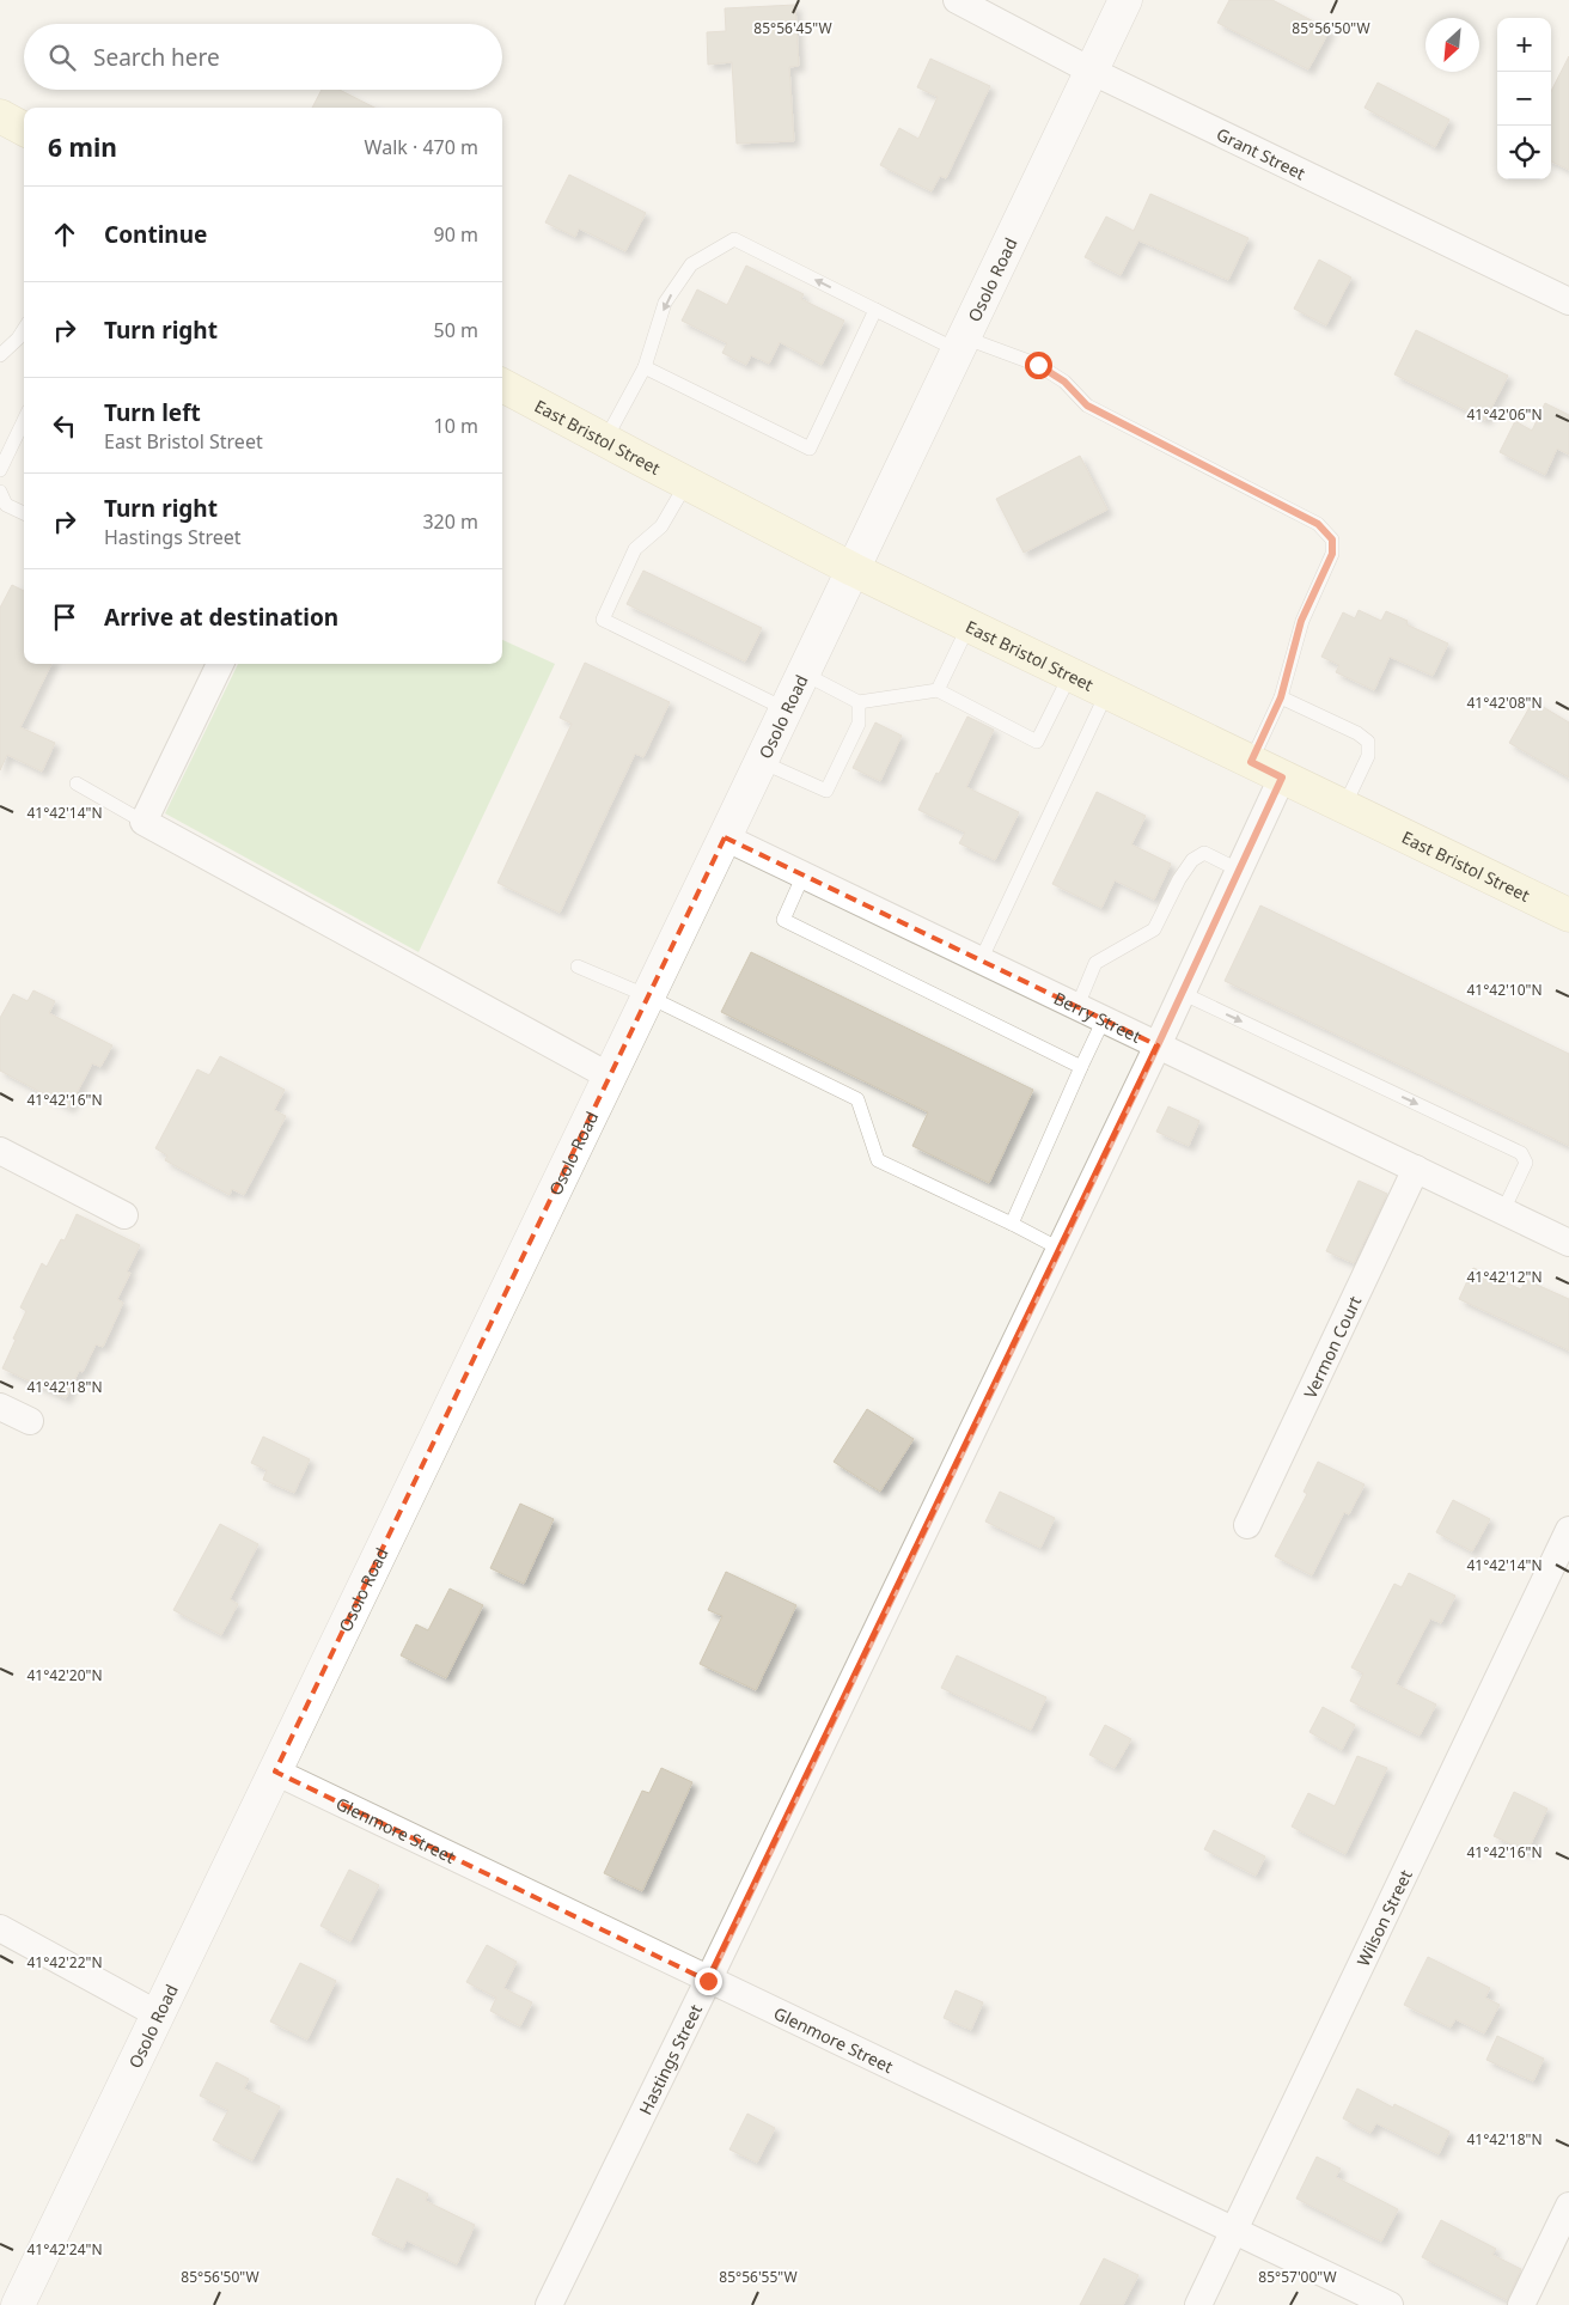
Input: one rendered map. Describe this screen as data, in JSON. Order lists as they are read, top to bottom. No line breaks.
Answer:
{"streets":{"main road":["East Bristol Street"],"street":["Grant Street","Osolo Road","Berry Street","Vermon Court","Glenmore Street","Wilson Street","Hastings Street"]},"crossings":[["Grant Street","Osolo Road"],["Osolo Road","East Bristol Street"],["Osolo Road","Berry Street"],["Osolo Road","Glenmore Street"],["East Bristol Street","Hastings Street"],["Berry Street","Vermon Court"],["Berry Street","Hastings Street"],["Glenmore Street","Wilson Street"],["Glenmore Street","Hastings Street"]],"north":"bottom left","page":{"map_buttons":["+","−"],"search":"Search here","heading":["6 min","Walk · 470 m"],"list":[["Continue","90 m"],["Turn right","50 m"],["Turn left","East Bristol Street","10 m"],["Turn right","Hastings Street","320 m"],"Arrive at destination"]},"coordinates":["85°56'45\"W","85°56'50\"W","41°42'06\"N","41°42'08\"N","41°42'14\"N","41°42'10\"N","41°42'16\"N","41°42'12\"N","41°42'18\"N","41°42'20\"N","41°42'22\"N","41°42'24\"N","85°56'55\"W","85°57'00\"W"]}
